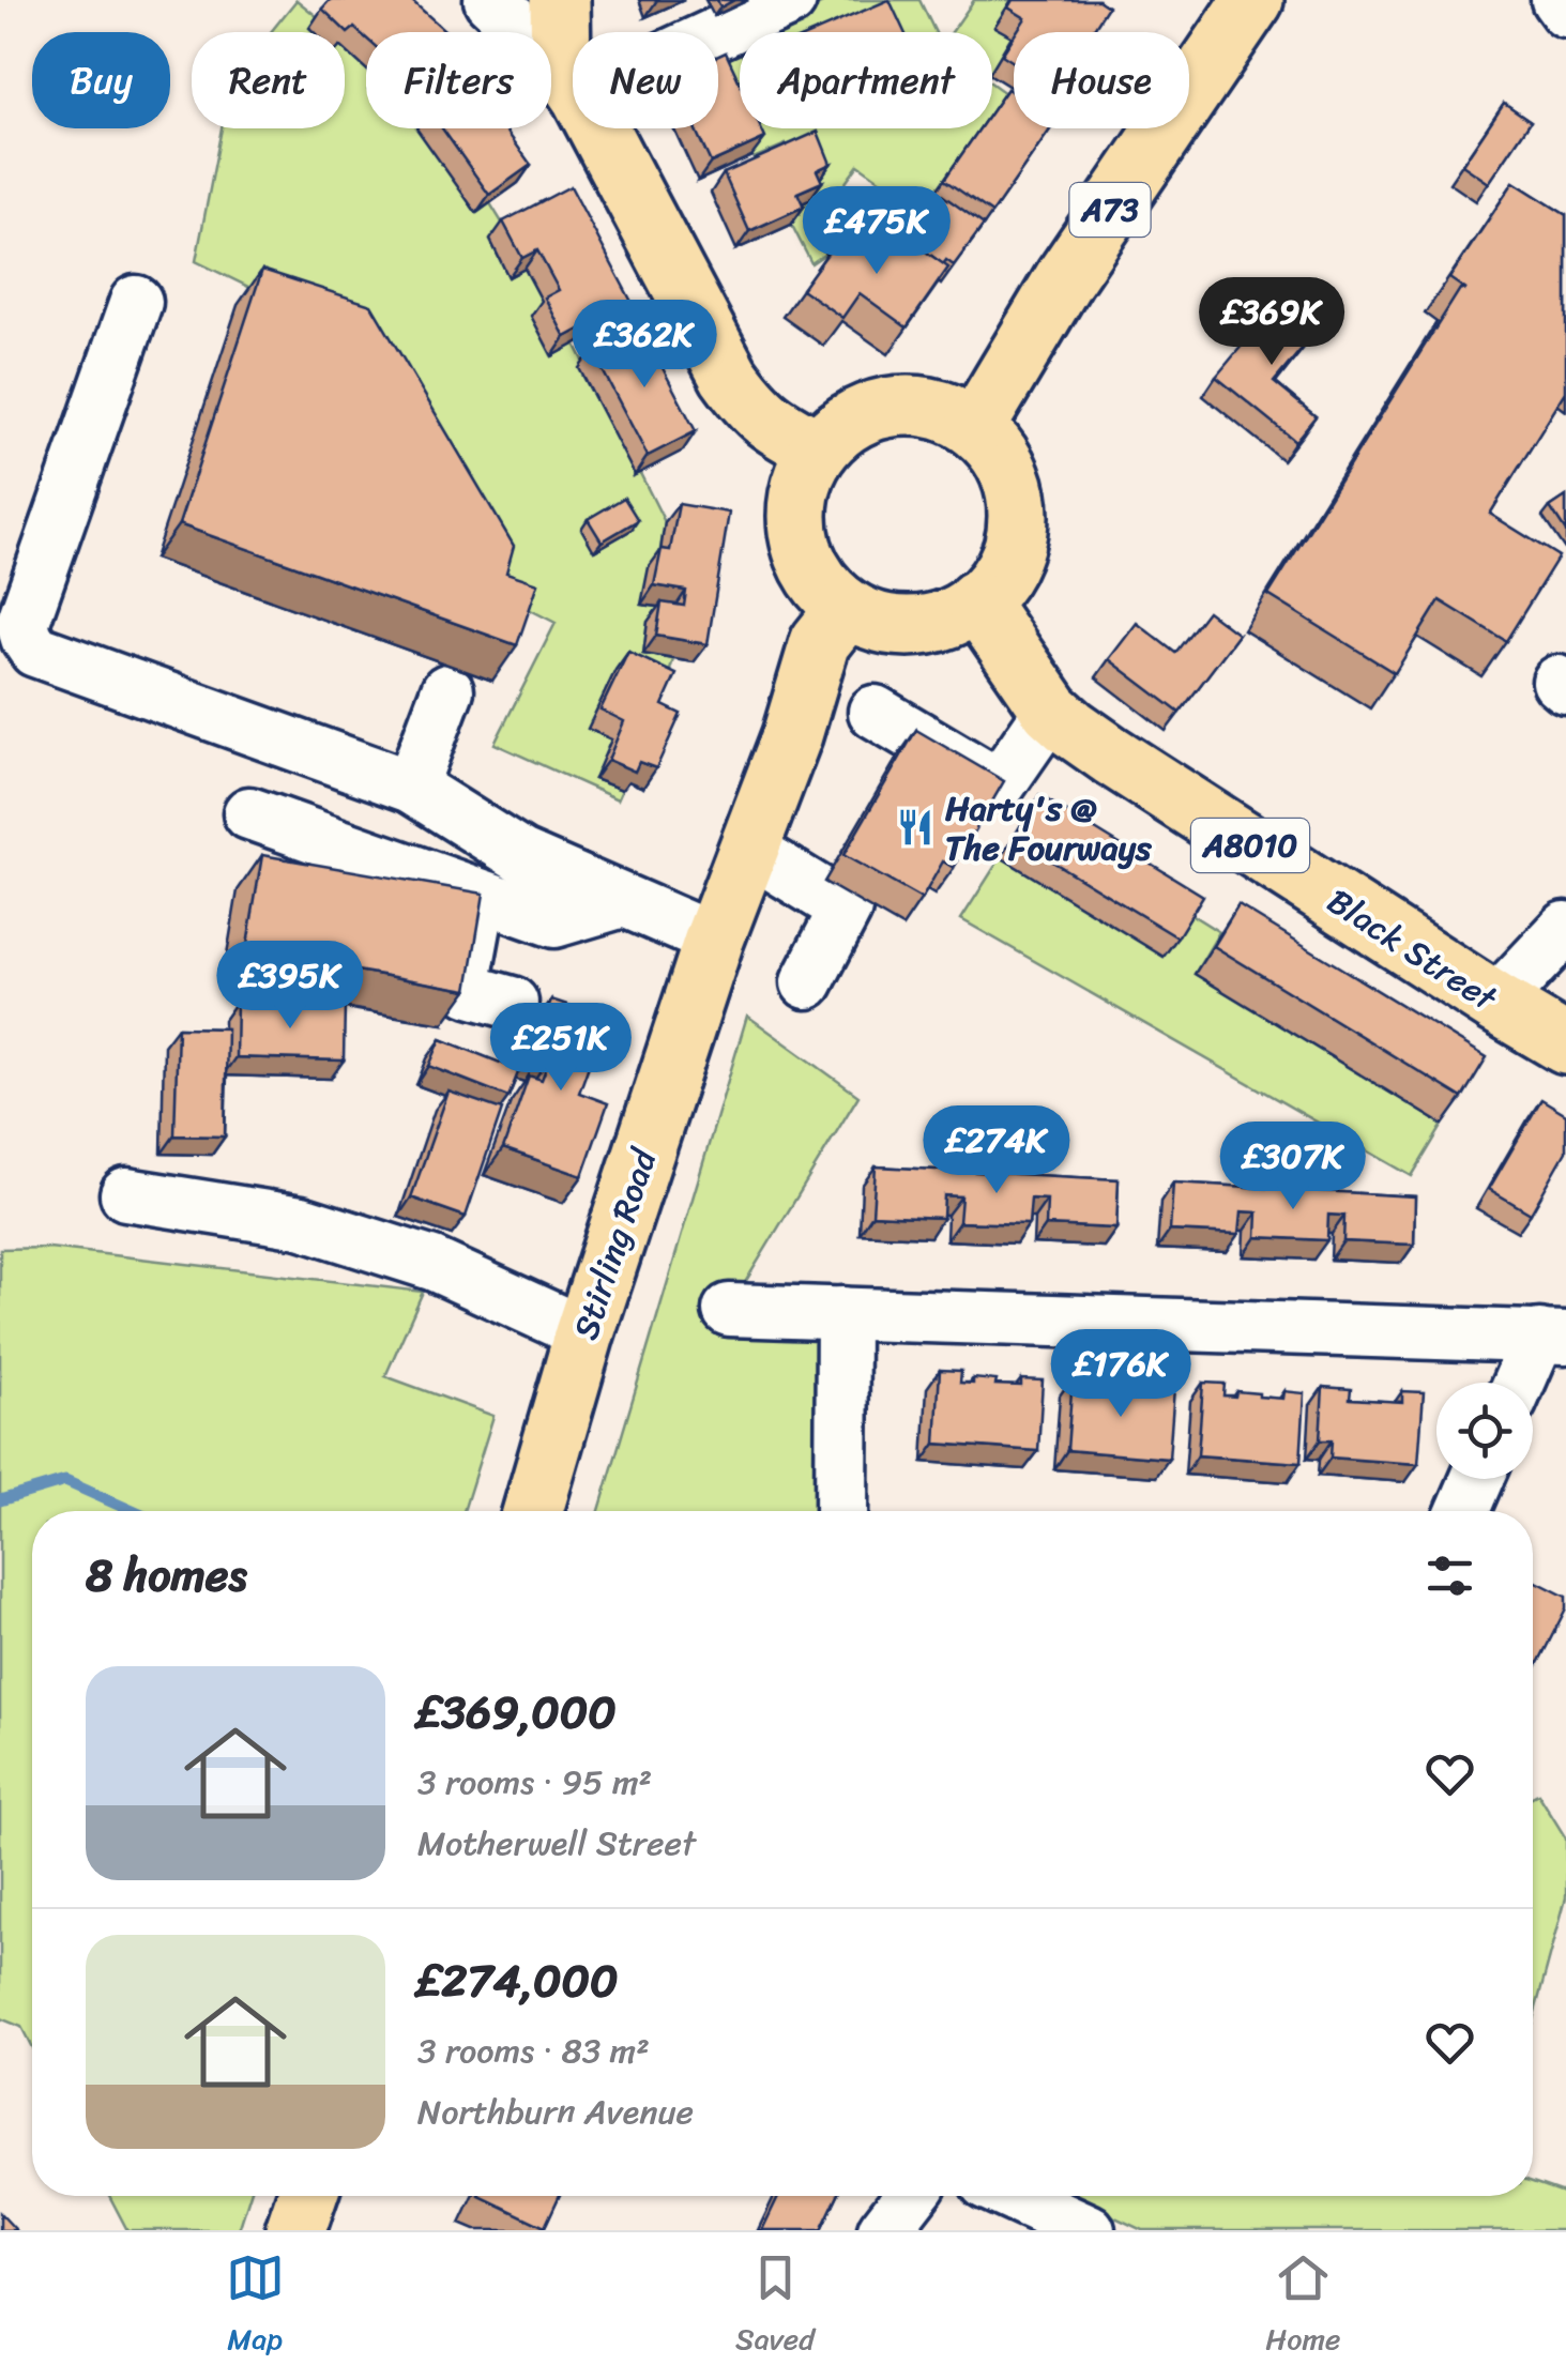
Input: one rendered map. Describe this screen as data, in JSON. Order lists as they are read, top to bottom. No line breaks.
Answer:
{"streets":{"main road":["A73","A8010","Black Street","Stirling Road"]},"crossings":[["A73","Black Street"],["A73","Stirling Road"],["Black Street","Stirling Road"]],"places":{"restaurant":["Harty's @ The Fourways"]},"page":{"chip":["Buy","Rent","Filters","New","Apartment","House"],"price":["£475K","£369K","£362K","£395K","£251K","£274K","£307K","£176K"],"heading":"8 homes","list":[{"name":"£369,000","note":"3 rooms · 95 m² · Motherwell Street"},{"name":"£274,000","note":"3 rooms · 83 m² · Northburn Avenue"}],"tabs":["Map","Saved","Home"]}}
